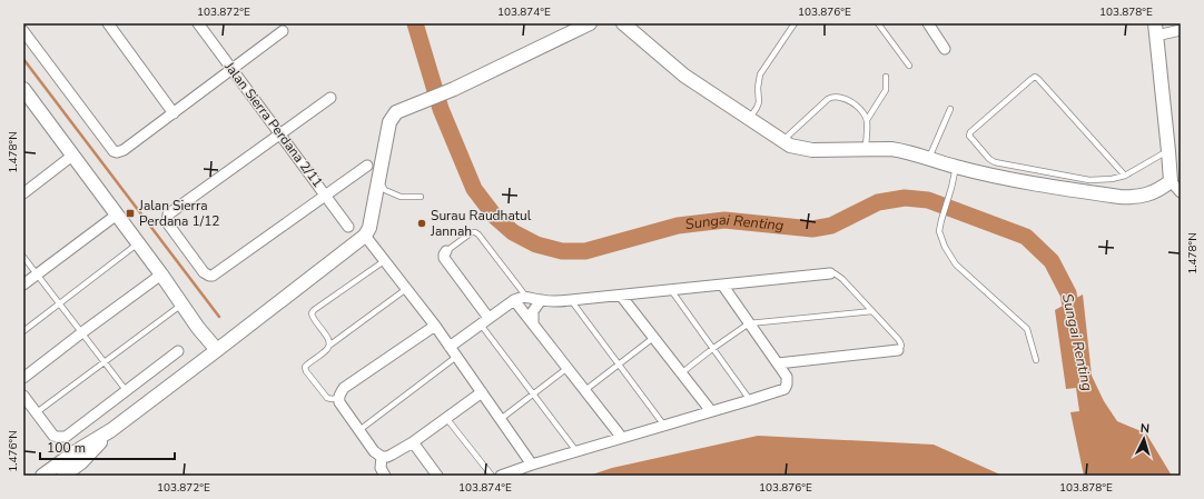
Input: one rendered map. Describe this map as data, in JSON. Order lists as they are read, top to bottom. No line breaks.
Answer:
{"streets":{"street":["Jalan Sierra Perdana 2/11"]},"water":["Sungai Renting"],"places":{"transit":["Jalan Sierra Perdana 1/12"],"other":["Surau Raudhatul Jannah"]},"scale_bar":"100 m","north":"top","coordinates":["103.872°E","103.874°E","103.876°E","103.878°E","1.478°N","1.476°N"]}
